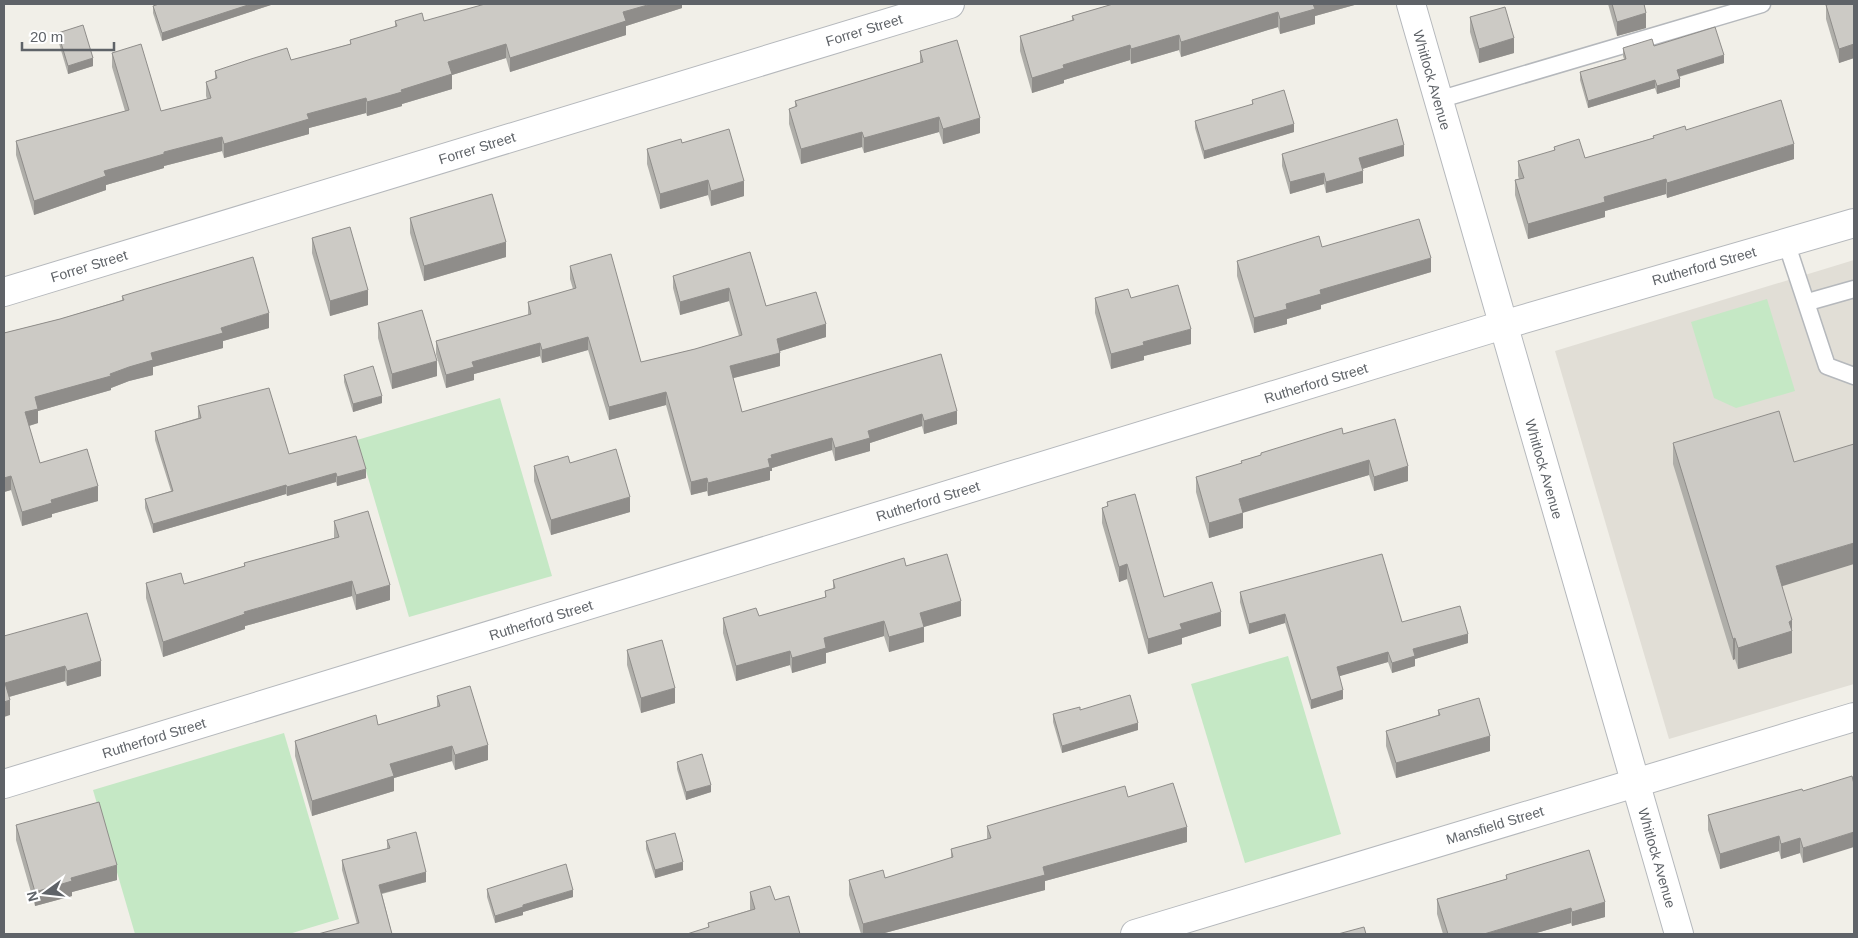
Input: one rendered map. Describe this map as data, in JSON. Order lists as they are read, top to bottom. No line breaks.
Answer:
{"streets":{"street":["Forrer Street","Whitlock Avenue","Rutherford Street","Mansfield Street"]},"crossings":[["Whitlock Avenue","Rutherford Street"],["Whitlock Avenue","Mansfield Street"]],"scale_bar":"20 m","north":"left"}
